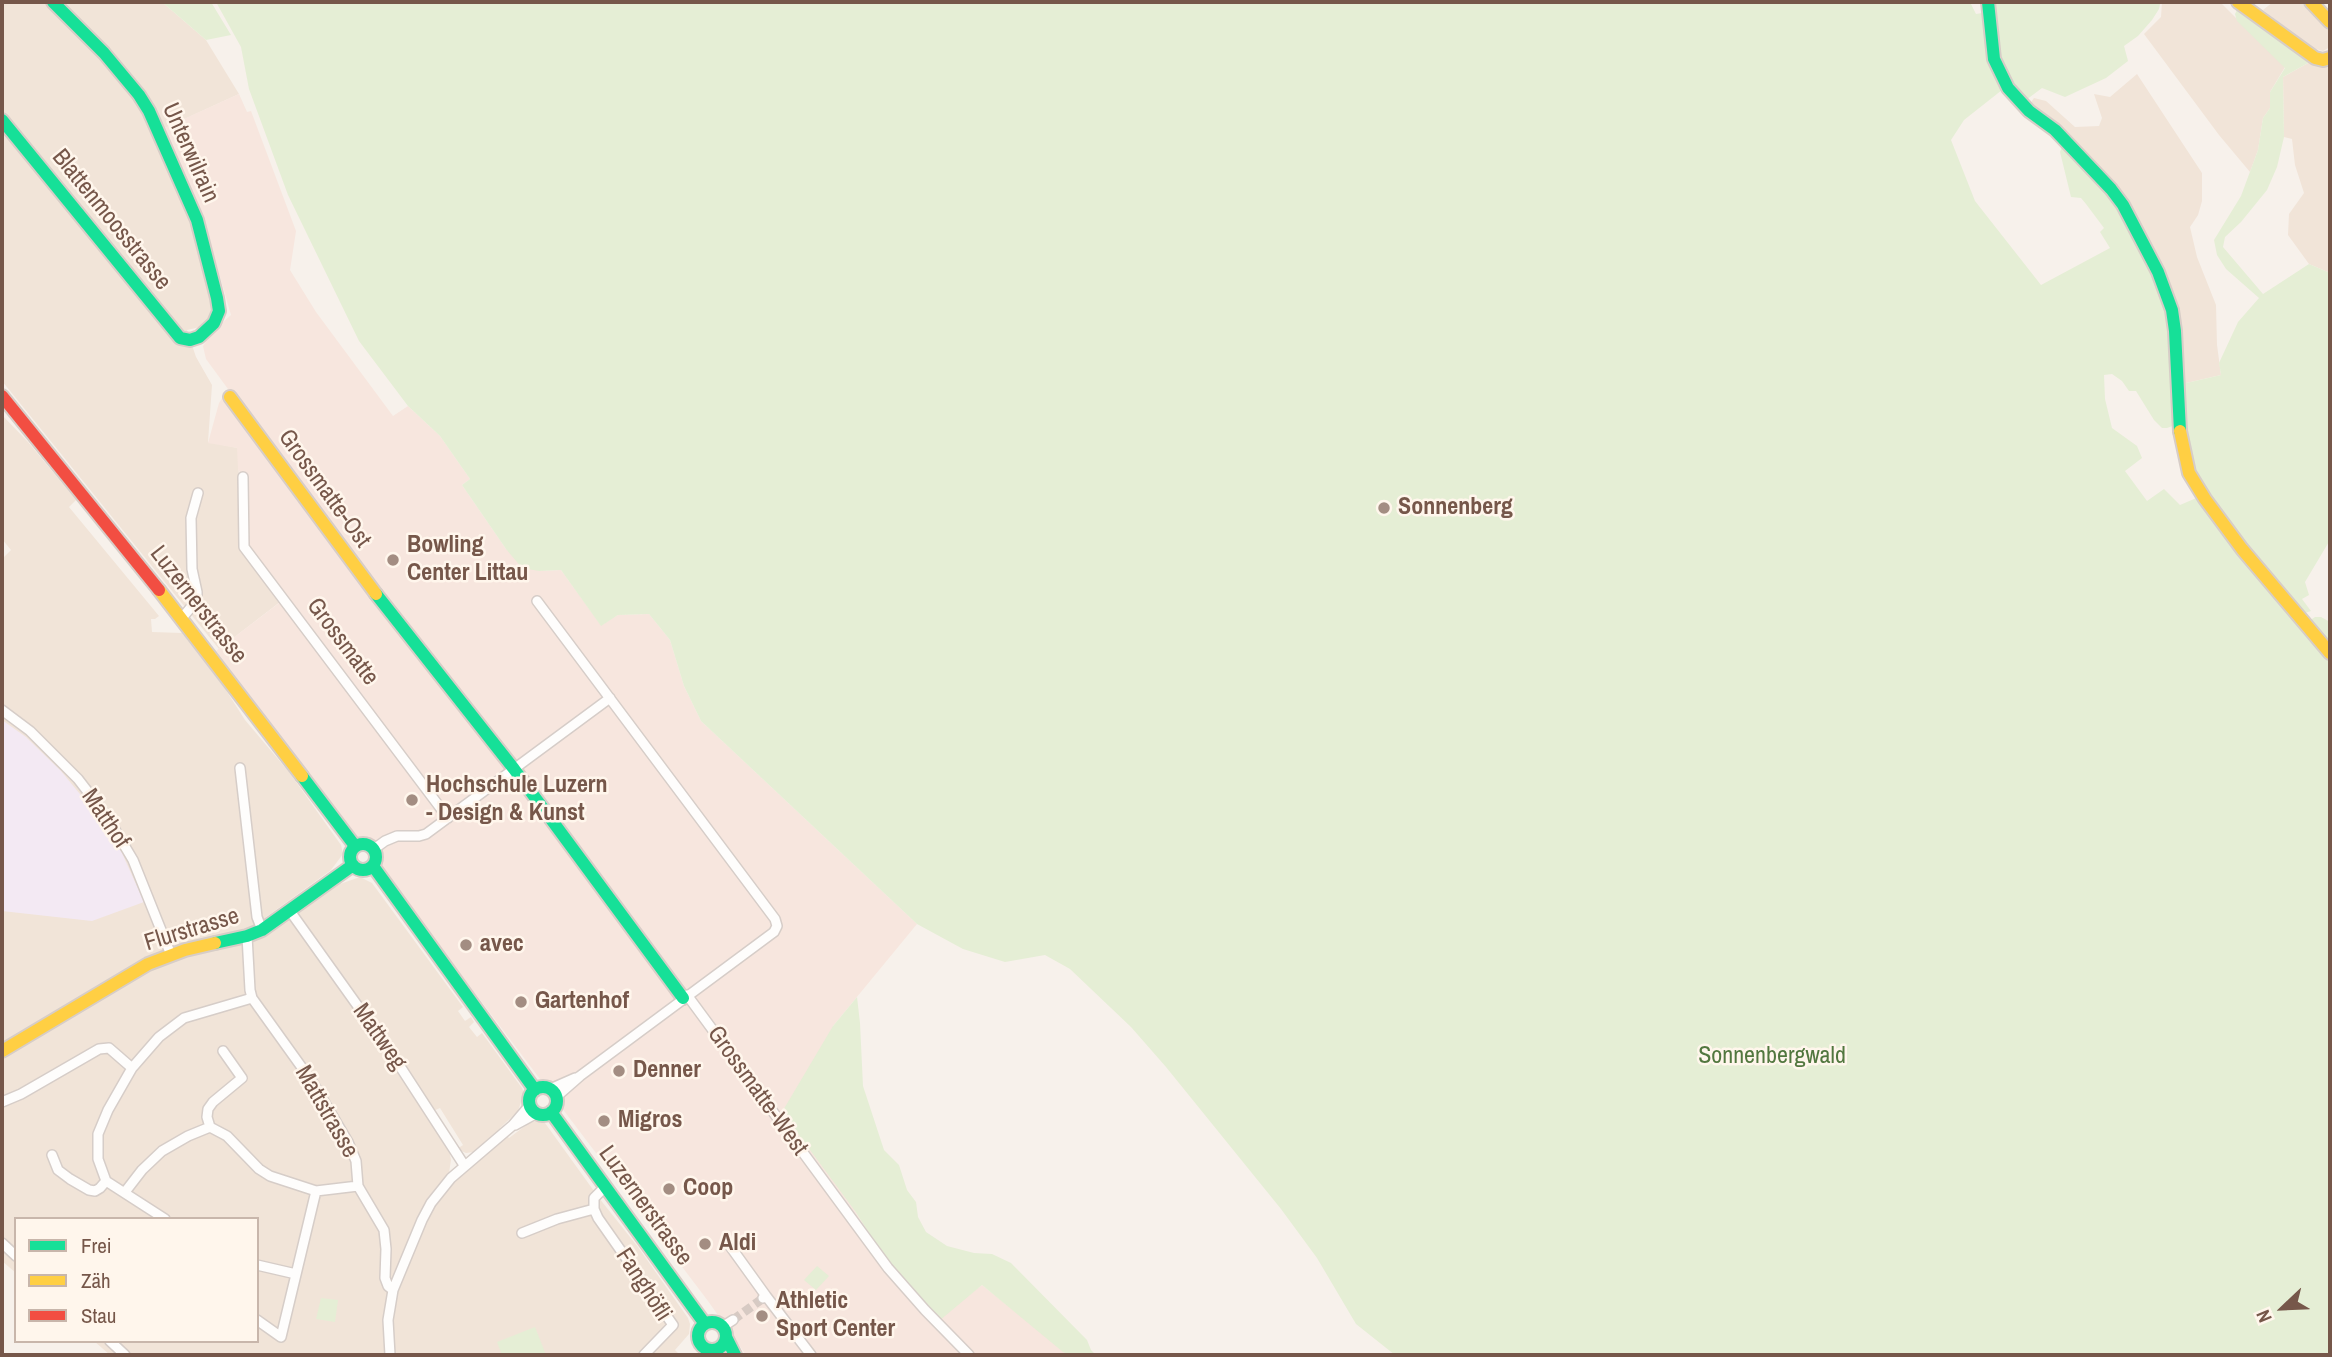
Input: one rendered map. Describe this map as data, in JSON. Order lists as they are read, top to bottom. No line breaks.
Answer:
{"streets":{"street":["Unterwilrain","Blattenmoosstrasse","Grossmatte-Ost","Luzernerstrasse","Grossmatte","Matthof","Flurstrasse","Mattweg","Grossmatte-West","Mattstrasse","Fanghöfli"]},"crossings":[["Unterwilrain","Blattenmoosstrasse"],["Luzernerstrasse","Flurstrasse"],["Matthof","Flurstrasse"],["Flurstrasse","Mattweg"],["Flurstrasse","Mattstrasse"]],"parks":["Sonnenbergwald"],"places":["Sonnenberg","Bowling Center Littau","Hochschule Luzern - Design & Kunst","avec","Gartenhof","Denner","Migros","Coop","Aldi","Athletic Sport Center"],"legend":["Frei","Zäh","Stau"],"north":"bottom left"}
